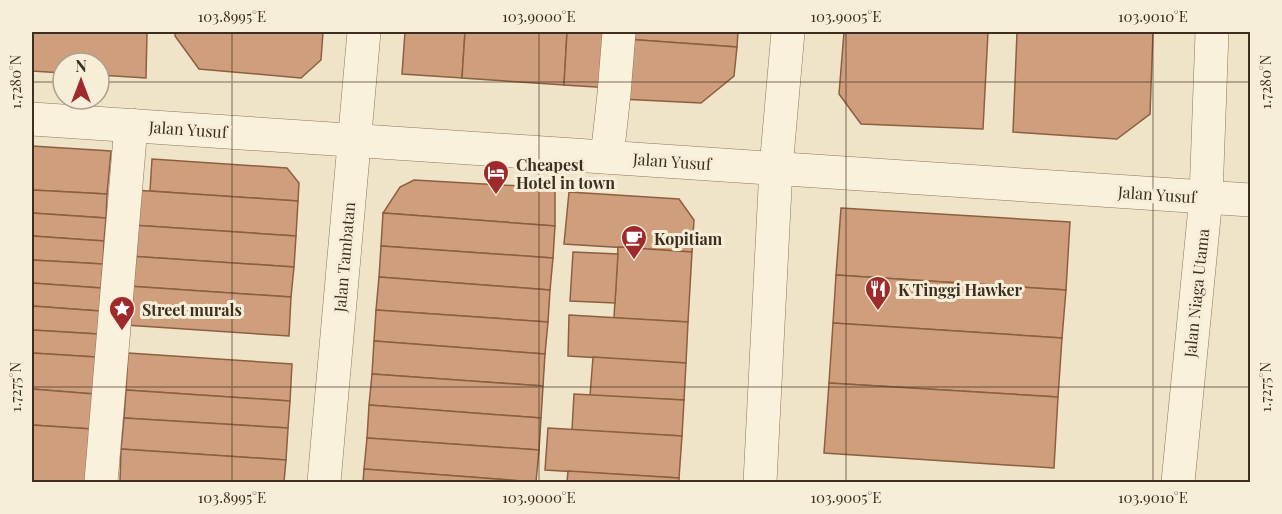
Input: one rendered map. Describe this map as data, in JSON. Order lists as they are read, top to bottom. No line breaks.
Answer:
{"streets":{"street":["Jalan Yusuf","Jalan Tambatan","Jalan Niaga Utama"]},"crossings":[["Jalan Yusuf","Jalan Tambatan"],["Jalan Yusuf","Jalan Niaga Utama"]],"places":{"hotel":["Cheapest Hotel in town"],"cafe":["Kopitiam"],"restaurant":["K Tinggi Hawker"],"place":["Street murals"]},"north":"top","coordinates":["103.8995°E","103.9000°E","103.9005°E","103.9010°E","1.7280°N","1.7275°N"]}
